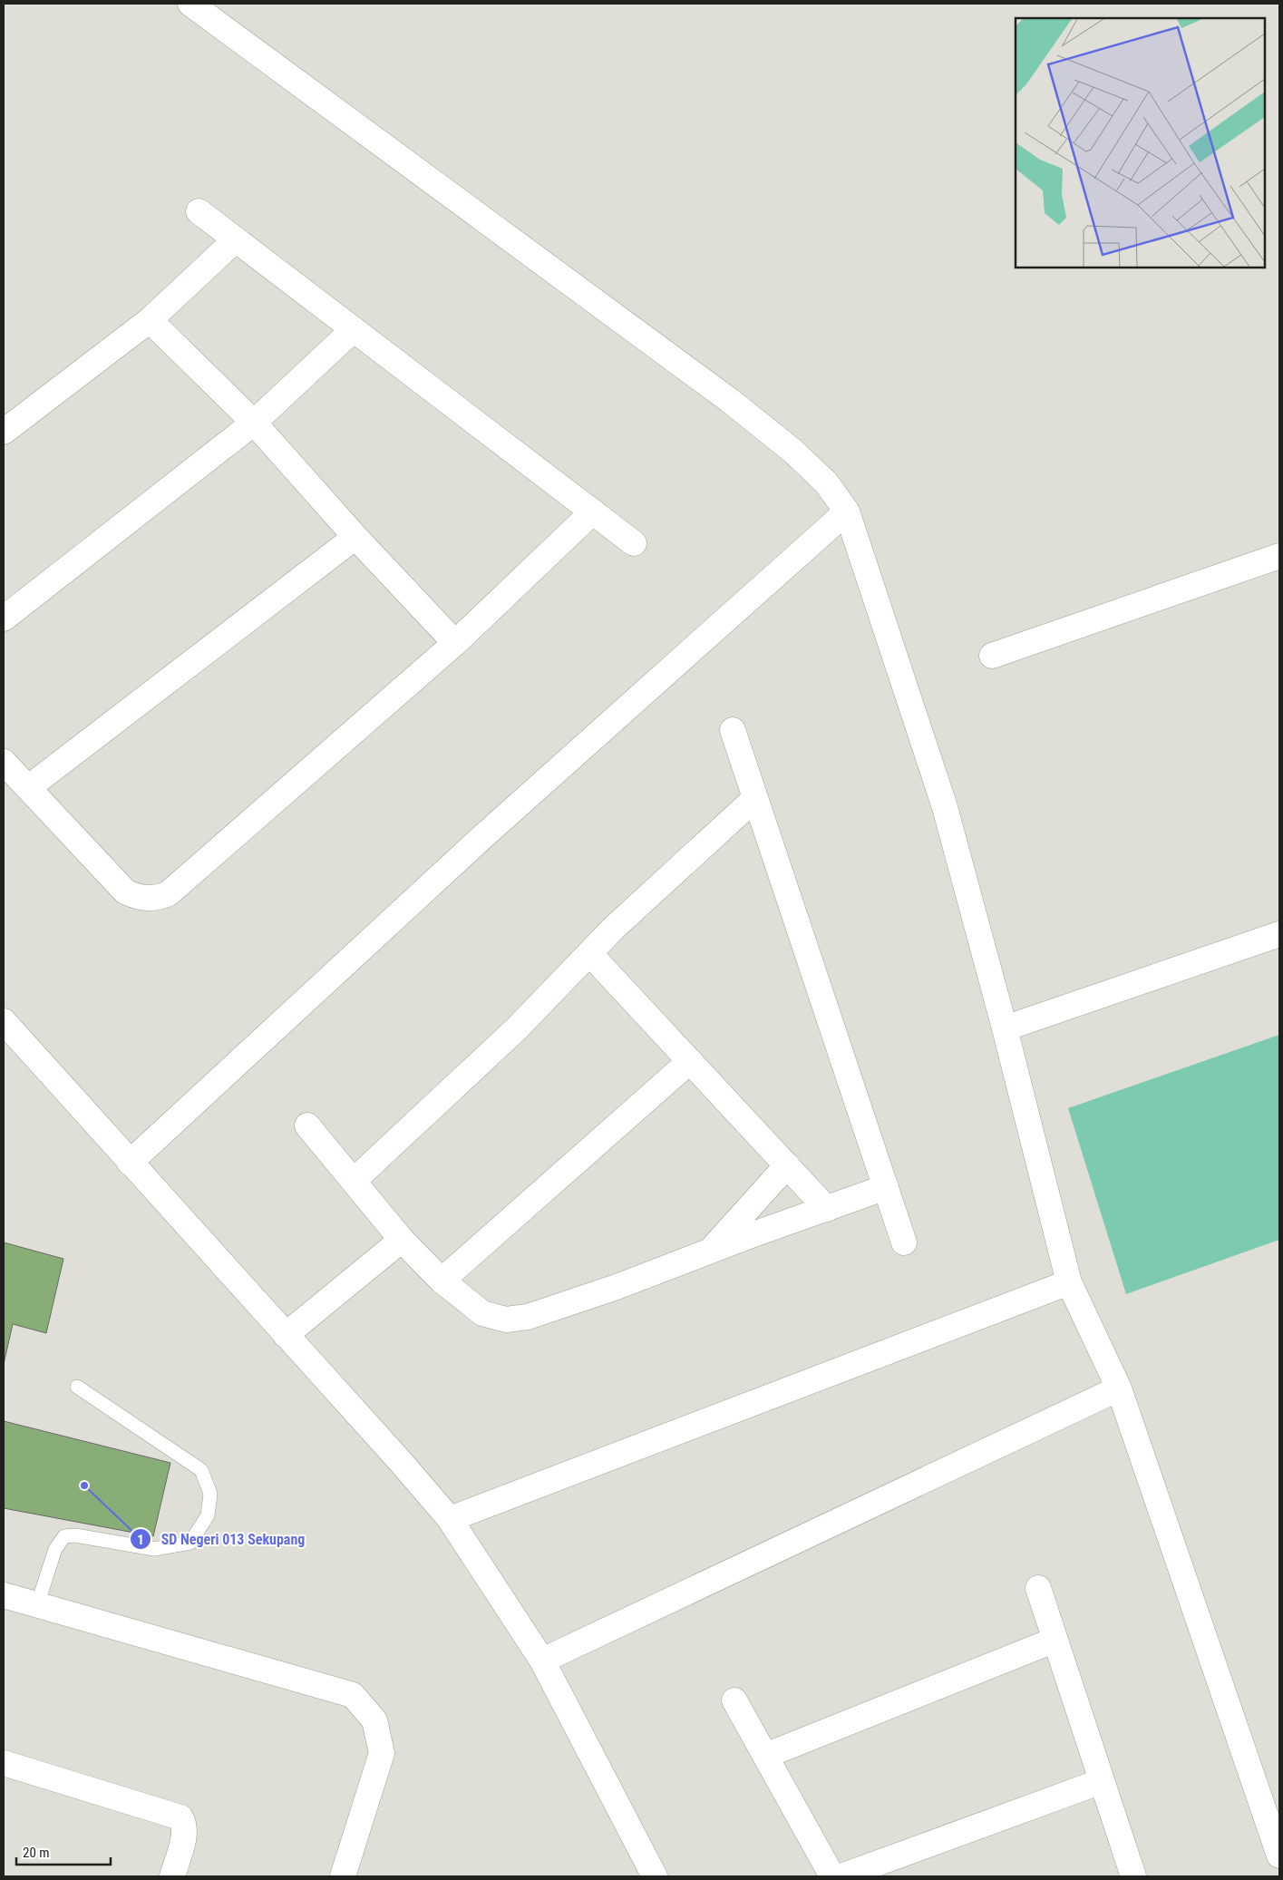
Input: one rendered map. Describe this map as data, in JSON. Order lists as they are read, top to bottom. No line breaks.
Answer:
{"places":["SD Negeri 013 Sekupang"],"scale_bar":"20 m"}
